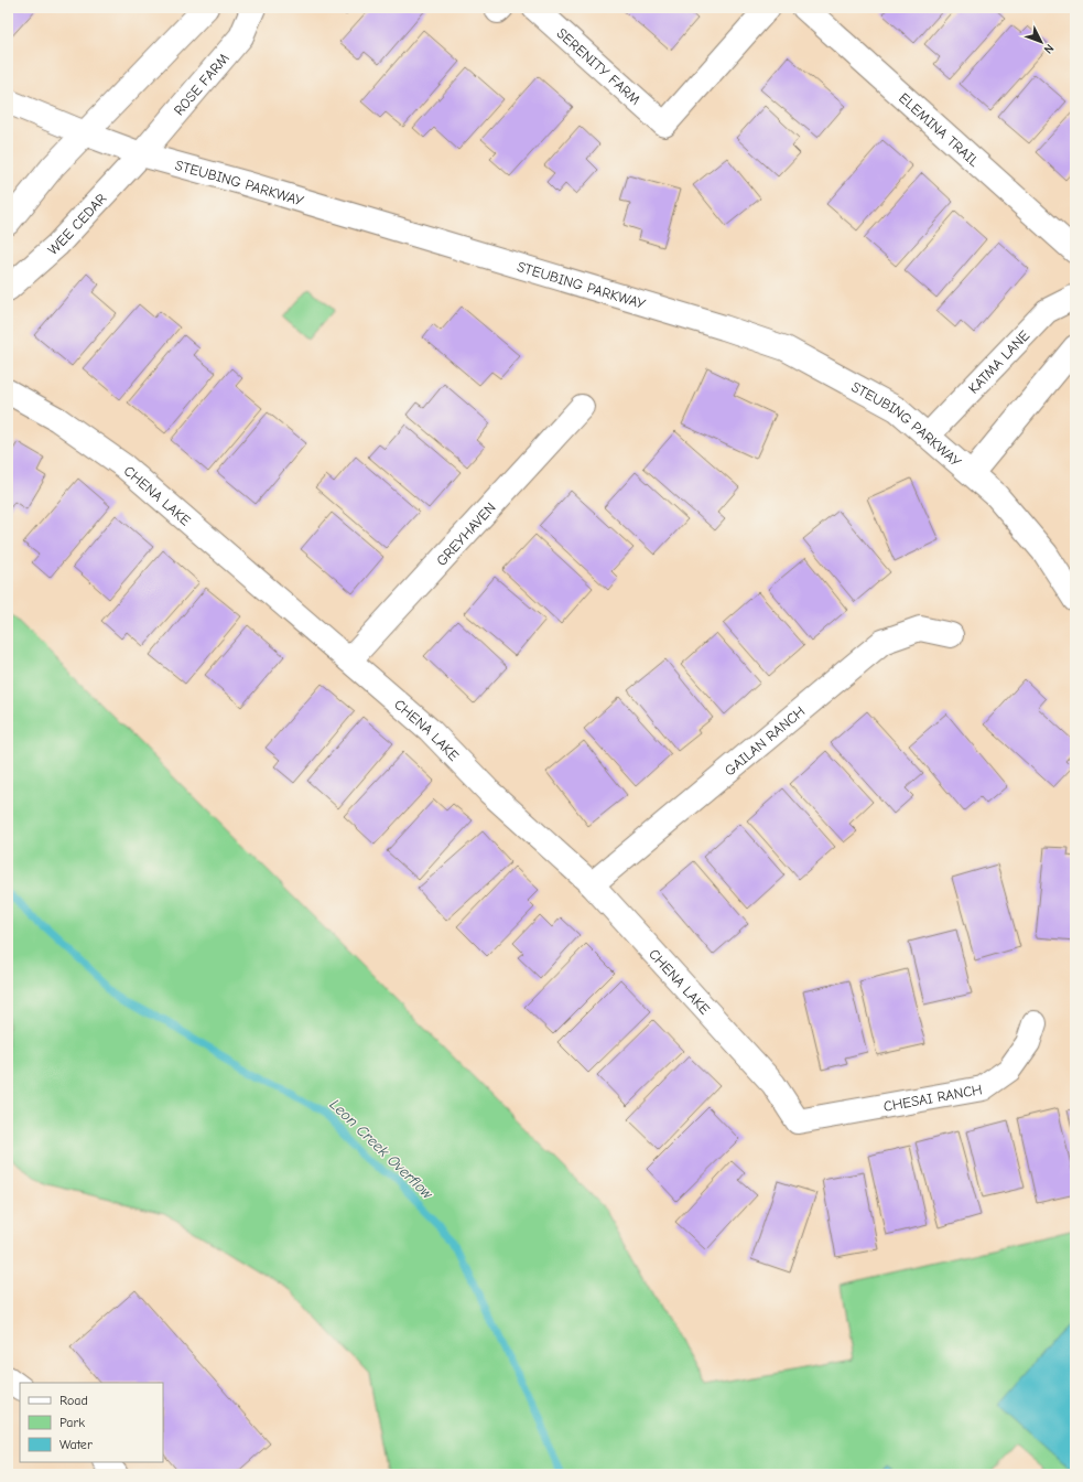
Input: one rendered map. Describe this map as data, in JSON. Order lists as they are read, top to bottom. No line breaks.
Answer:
{"streets":{"street":["SERENITY FARM","ROSE FARM","ELEMINA TRAIL","STEUBING PARKWAY","WEE CEDAR","KATMA LANE","CHENA LAKE","GREYHAVEN","GAILAN RANCH","CHESAI RANCH"]},"crossings":[["ROSE FARM","STEUBING PARKWAY"],["ROSE FARM","WEE CEDAR"],["STEUBING PARKWAY","WEE CEDAR"],["STEUBING PARKWAY","KATMA LANE"],["CHENA LAKE","GREYHAVEN"],["CHENA LAKE","GAILAN RANCH"],["CHENA LAKE","CHESAI RANCH"]],"water":["Leon Creek Overflow"],"legend":["Road","Park","Water"],"north":"bottom right"}
